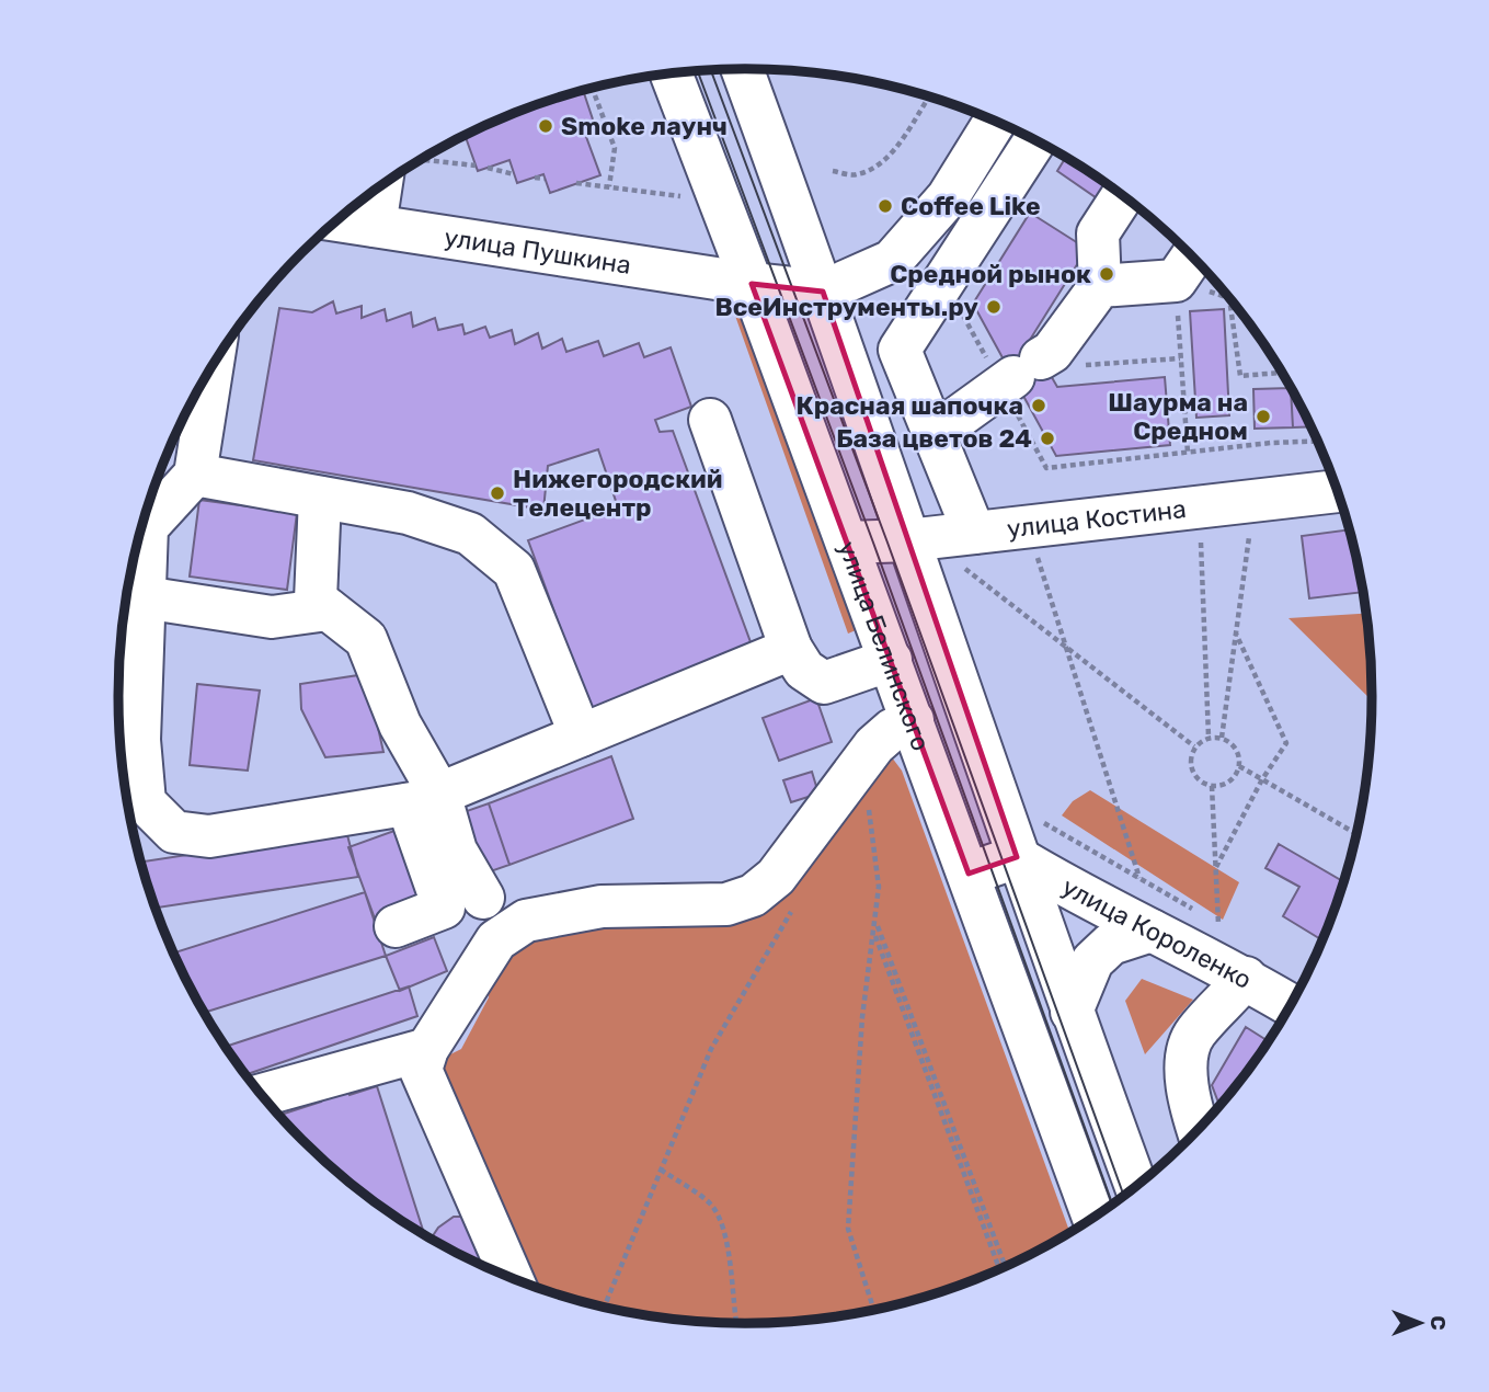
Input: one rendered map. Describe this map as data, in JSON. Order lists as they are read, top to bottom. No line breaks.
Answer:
{"streets":{"main road":["улица Пушкина","улица Костина","улица Белинского","улица Короленко"]},"crossings":[["улица Пушкина","улица Белинского"],["улица Костина","улица Белинского"]],"places":["Smoke лаунч","Coffee Like","Средной рынок","ВсеИнструменты.ру","Красная шапочка","Шаурма на Средном","База цветов 24","Нижегородский Телецентр"],"north":"right"}
